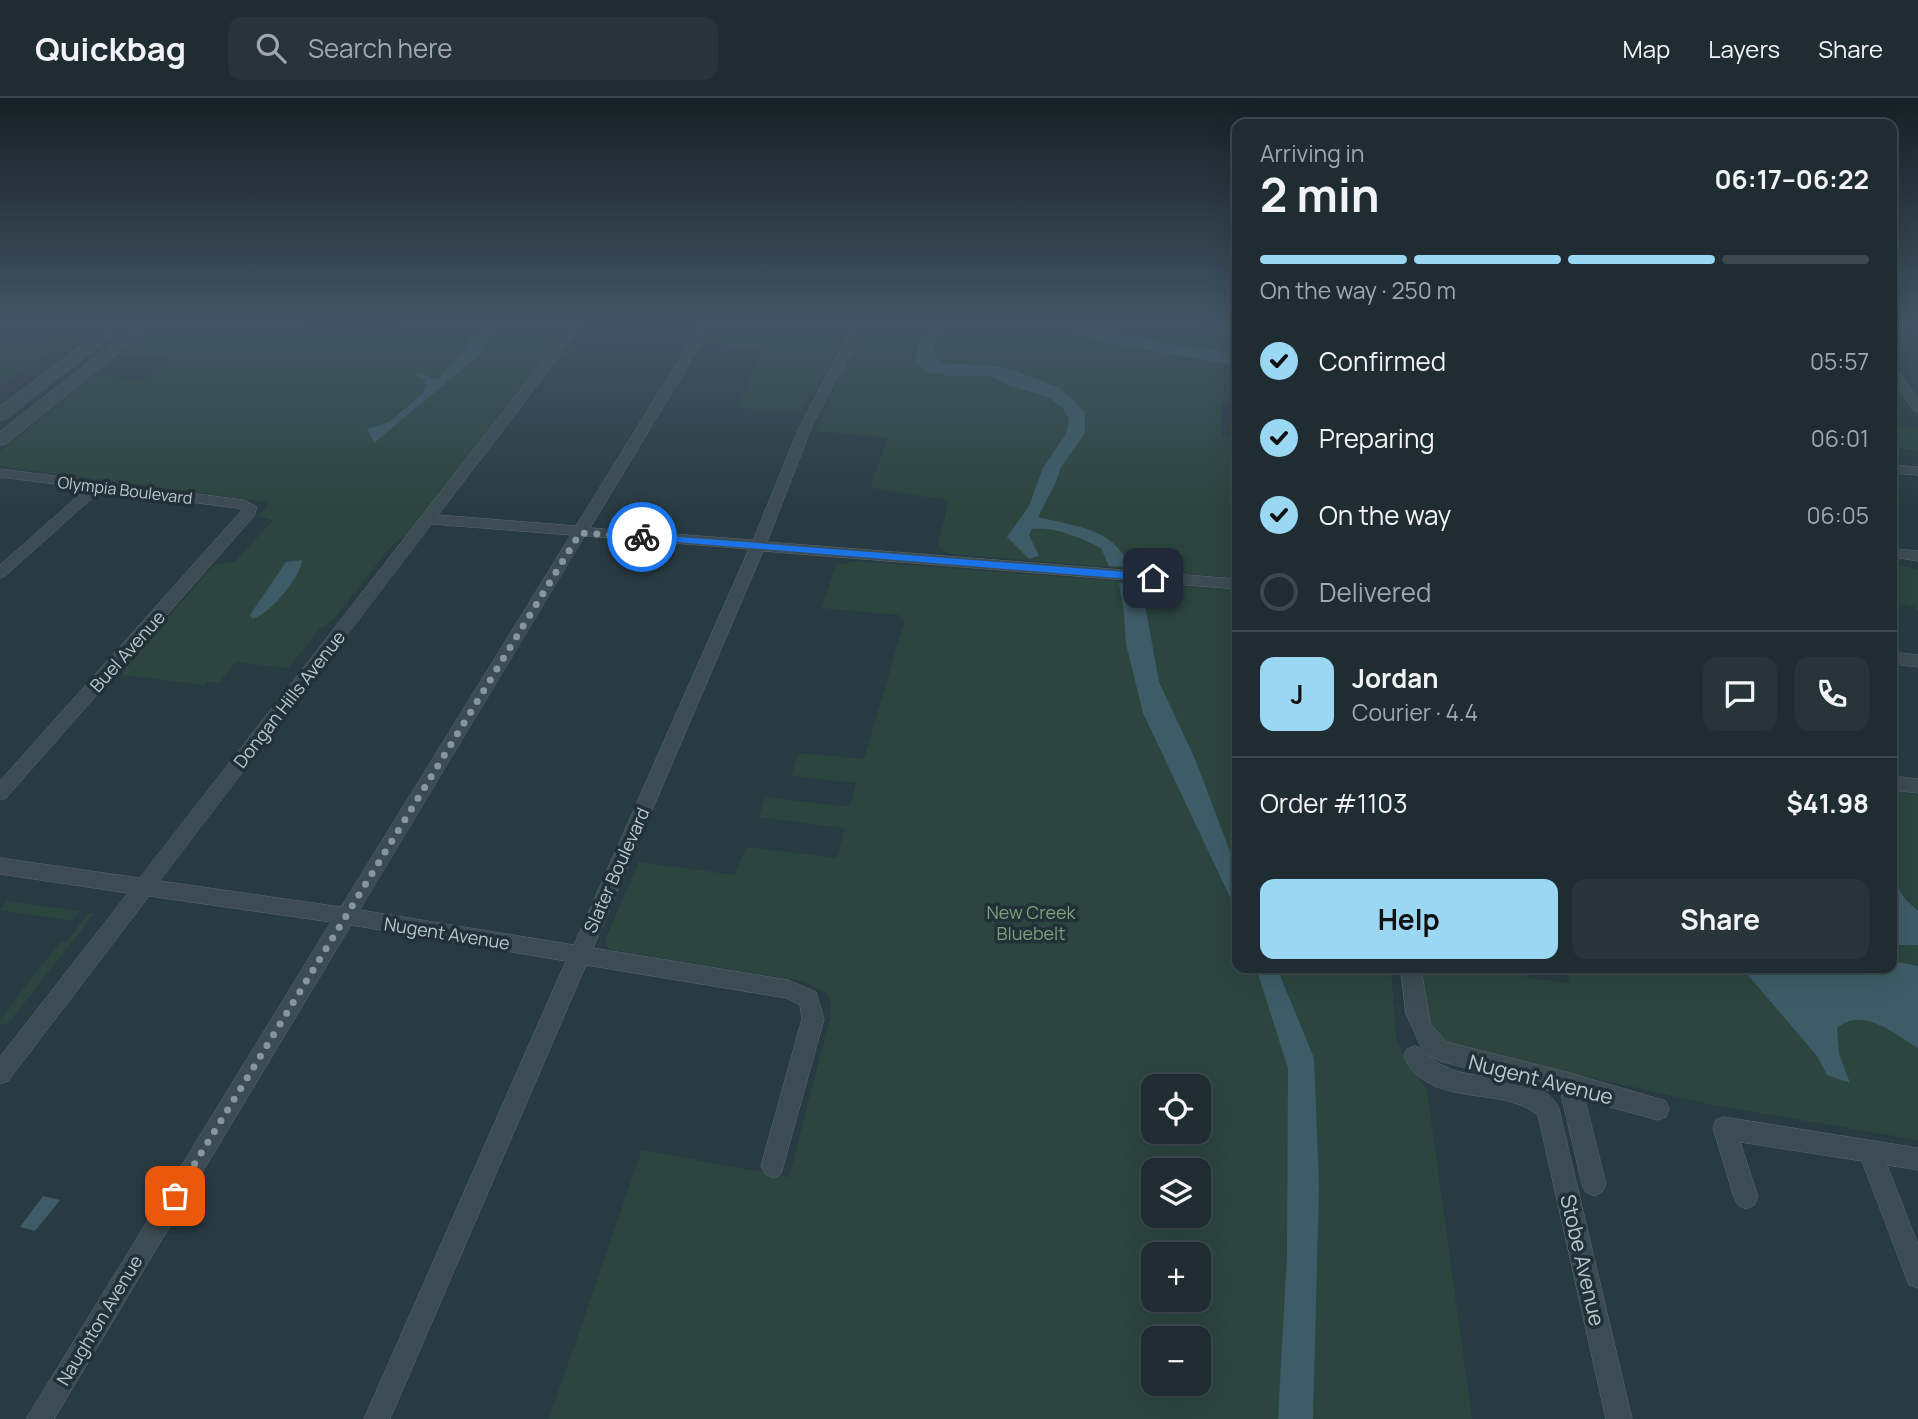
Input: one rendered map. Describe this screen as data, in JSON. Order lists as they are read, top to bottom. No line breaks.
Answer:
{"streets":{"street":["Olympia Boulevard","Buel Avenue","Dongan Hills Avenue","Slater Boulevard","Nugent Avenue","Stobe Avenue","Naughton Avenue"]},"crossings":[["Olympia Boulevard","Buel Avenue"],["Dongan Hills Avenue","Nugent Avenue"],["Slater Boulevard","Nugent Avenue"],["Nugent Avenue","Stobe Avenue"],["Nugent Avenue","Naughton Avenue"]],"parks":["New Creek Bluebelt"],"page":{"header":"Quickbag","search":"Search here","nav":["Map","Layers","Share"],"heading":["2 min","Arriving in","06:17–06:22"],"panel":["Jordan","Courier · 4.4","Order #1103","$41.98"],"bar":"On the way · 250 m","list":[["Confirmed","05:57"],["Preparing","06:01"],["On the way","06:05"],"Delivered"],"round":"J","buttons":["Help","Share"],"map_buttons":["+","−"]}}
